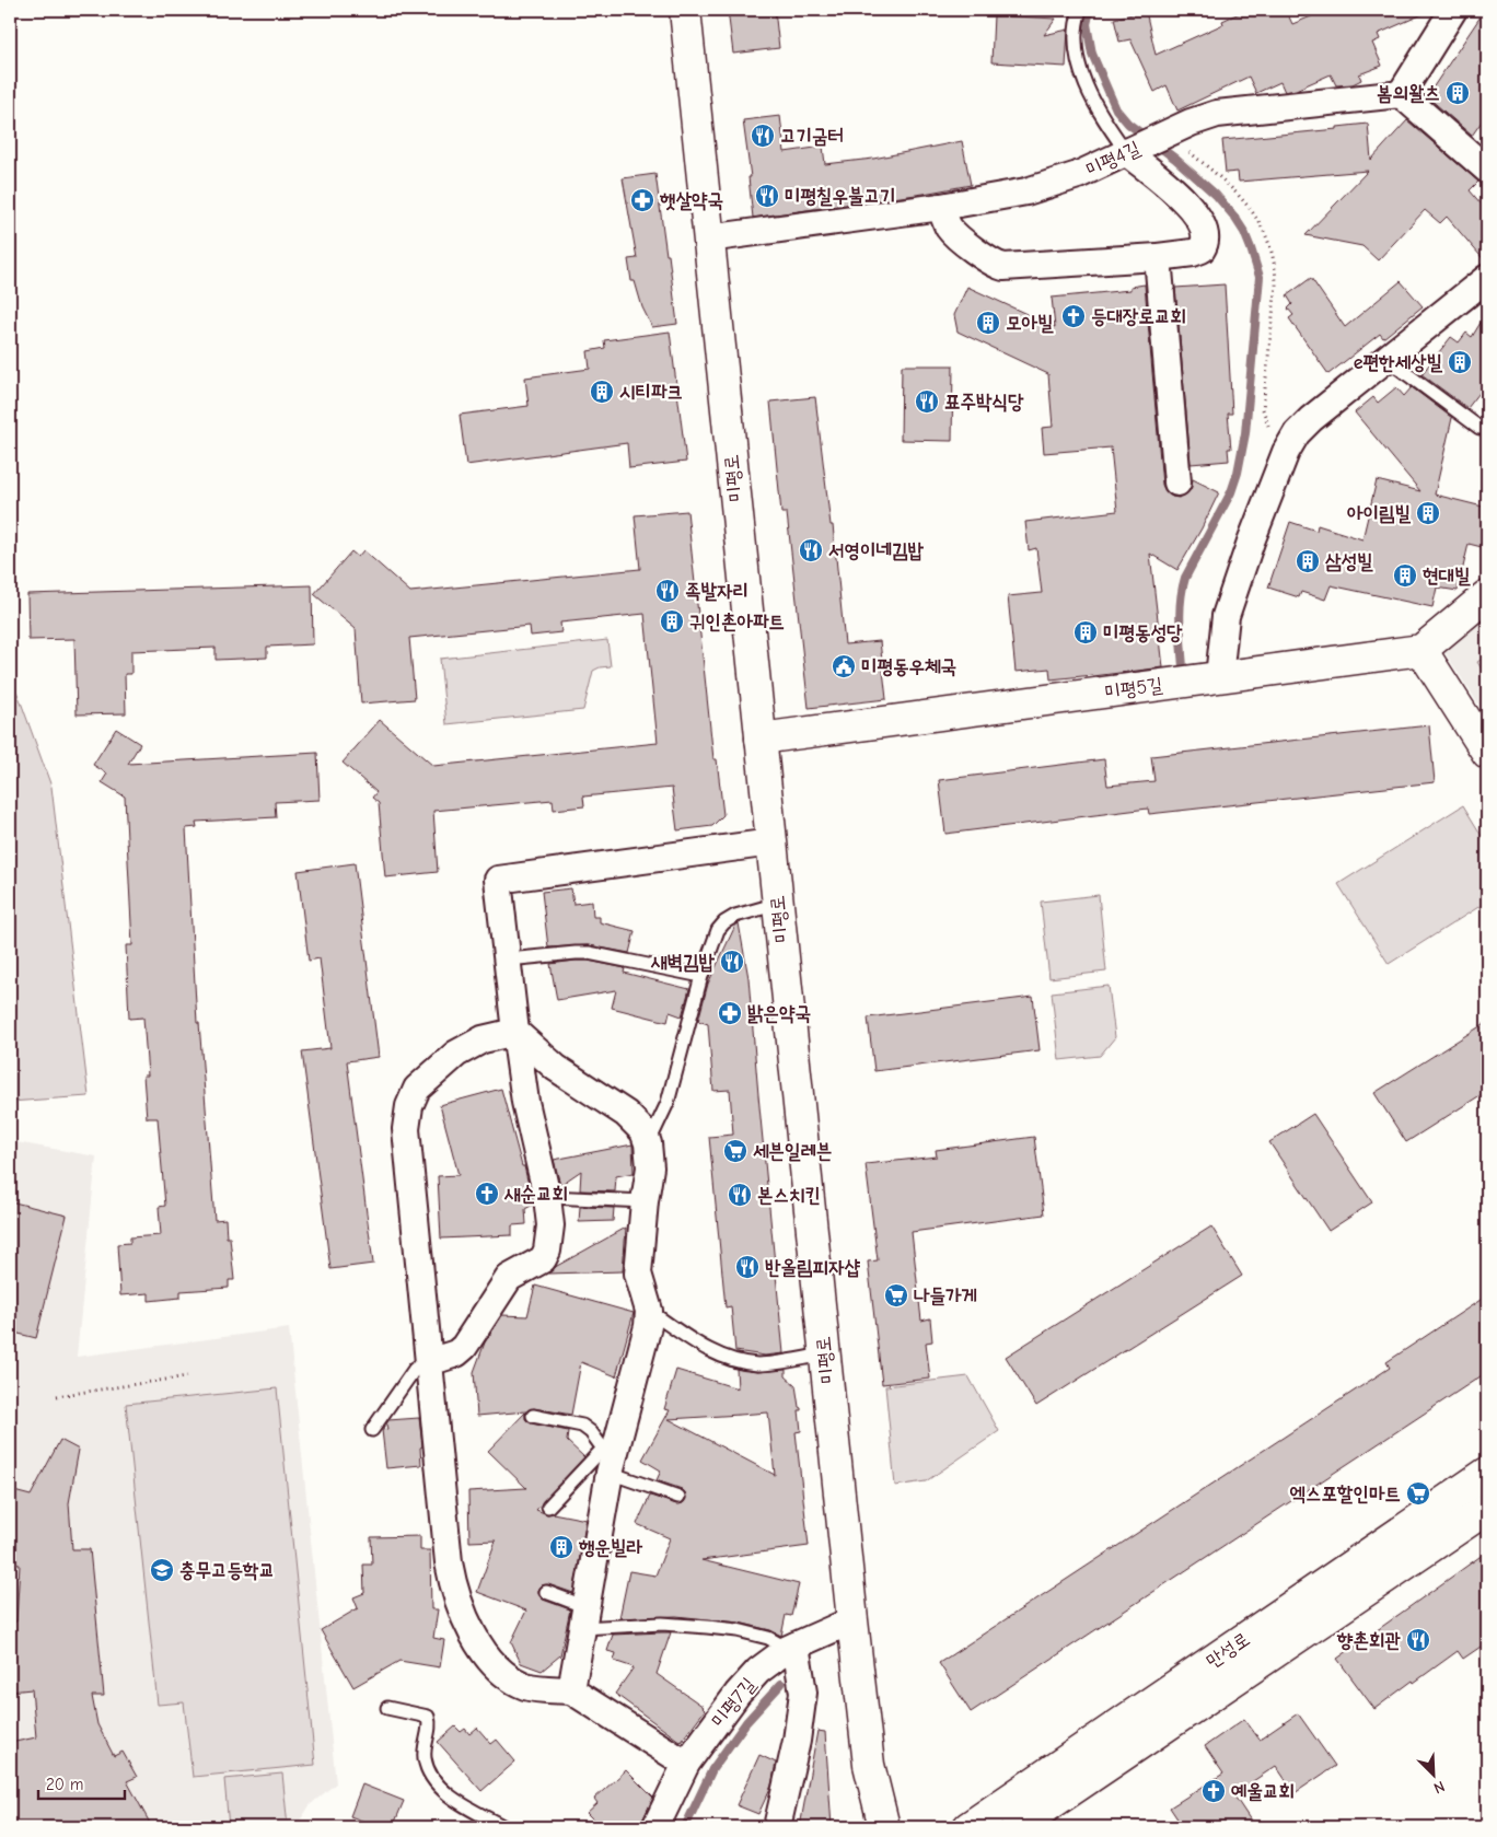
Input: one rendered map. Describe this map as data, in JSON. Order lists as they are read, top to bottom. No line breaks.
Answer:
{"streets":{"street":["미평4길","미평로","미평5길","만성로","미평7길"]},"crossings":[["미평4길","미평로"],["미평로","미평5길"],["미평로","미평7길"]],"places":{"building":["봄의왈츠","모아빌","e편한세상빌","시티파크","아이림빌","삼성빌","현대빌","귀인촌아파트","미평동성당","행운빌라"],"restaurant":["고기굼터","미평칠우불고기","표주박식당","서영이네김밥","족발자리","새벽김밥","본스치킨","반올림피자샵","향촌회관"],"pharmacy":["햇살약국","밝은약국"],"church":["등대장로교회","새순교회","예울교회"],"public building":["미평동우체국"],"supermarket":["세븐일레븐","나들가게","엑스포할인마트"],"school or university":["충무고등학교"]},"scale_bar":"20 m","north":"bottom right"}
